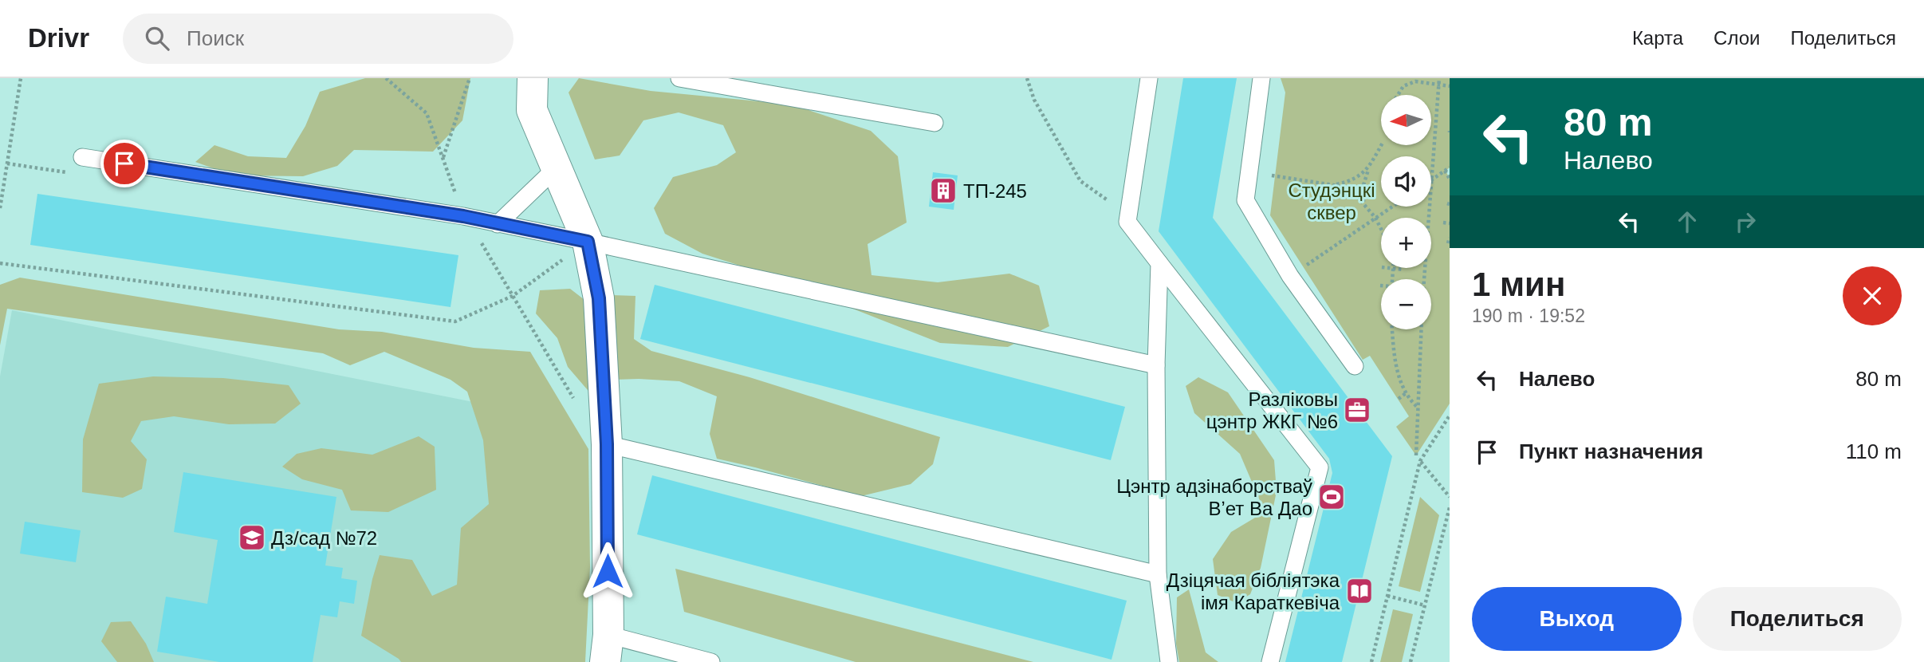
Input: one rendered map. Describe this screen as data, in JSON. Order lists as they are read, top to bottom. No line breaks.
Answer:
{"parks":["Студэнцкі сквер"],"places":{"building":["ТП-245"],"office":["Разліковы цэнтр ЖКГ №6"],"sports":["Цэнтр адзінаборстваў Вʼет Ва Дао"],"school or university":["Дз/сад №72"],"library":["Дзіцячая бібліятэка імя Караткевіча"]},"north":"left","page":{"header":"Drivr","search":"Поиск","nav":["Карта","Слои","Поделиться"],"turn":["80 m","Налево"],"map_buttons":["+","−"],"heading":["1 мин","190 m · 19:52"],"list":[{"name":"Налево","value":"80 m"},{"name":"Пункт назначения","value":"110 m"}],"buttons":["Выход","Поделиться"]}}
